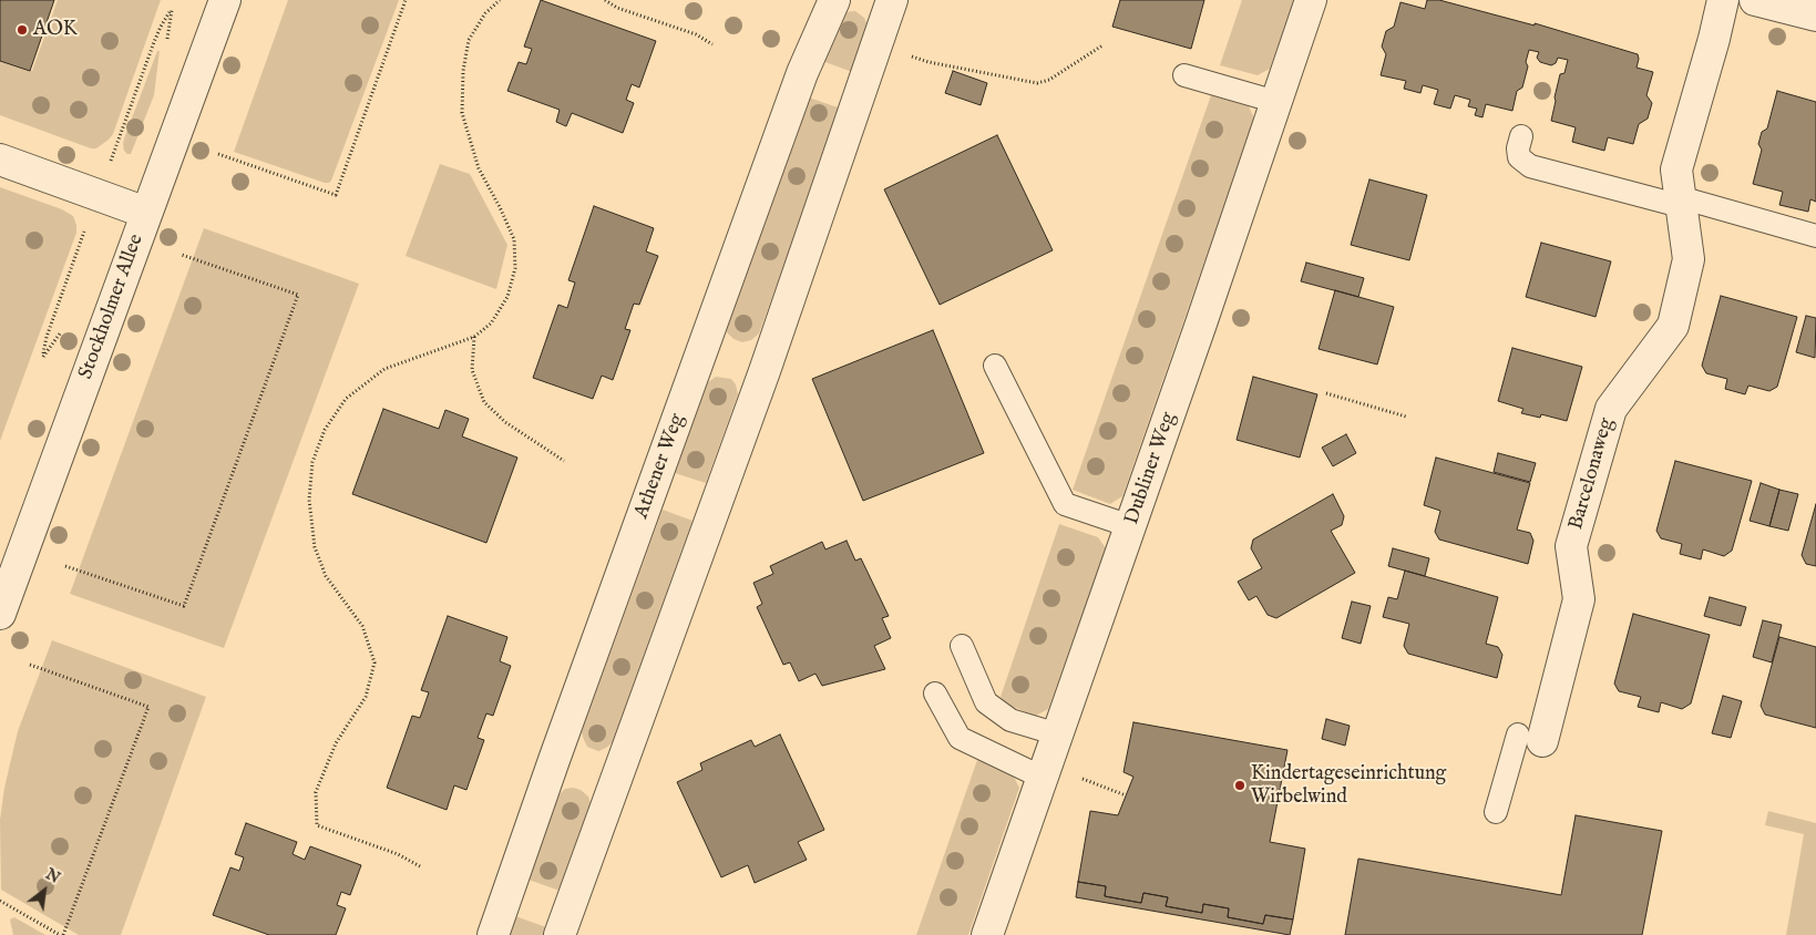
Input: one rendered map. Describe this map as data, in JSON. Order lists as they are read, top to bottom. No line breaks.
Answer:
{"streets":{"street":["Stockholmer Allee","Athener Weg","Dubliner Weg","Barcelonaweg"]},"places":["AOK","Kindertageseinrichtung Wirbelwind"],"north":"top right"}
